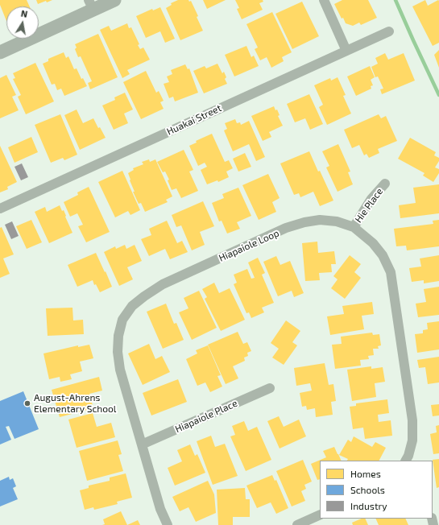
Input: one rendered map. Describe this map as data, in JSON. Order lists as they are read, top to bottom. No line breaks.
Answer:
{"streets":{"street":["Huakai Street","Hie Place","Hiapaiole Loop","Hiapaiole Place"]},"crossings":[["Hie Place","Hiapaiole Loop"],["Hiapaiole Loop","Hiapaiole Place"]],"places":["August-Ahrens Elementary School"],"legend":["Homes","Schools","Industry"],"north":"top"}
